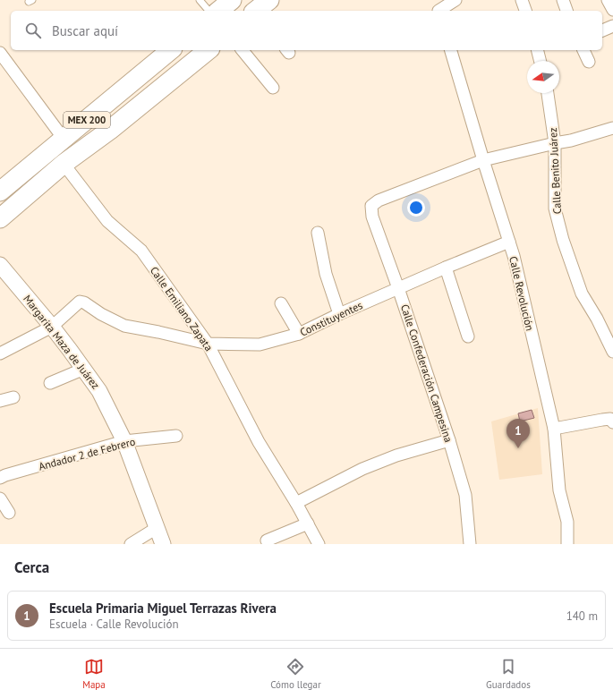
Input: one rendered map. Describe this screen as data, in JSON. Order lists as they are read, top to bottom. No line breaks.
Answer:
{"streets":{"main road":["MEX 200"],"street":["Calle Benito Juárez","Calle Revolución","Calle Emiliano Zapata","Constituyentes","Margarita Maza de Juárez","Calle Confederación Campesina","Andador 2 de Febrero"]},"crossings":[["MEX 200","Calle Emiliano Zapata"],["Calle Revolución","Constituyentes"],["Calle Revolución","Calle Confederación Campesina"],["Calle Emiliano Zapata","Constituyentes"],["Constituyentes","Margarita Maza de Juárez"],["Constituyentes","Calle Confederación Campesina"],["Margarita Maza de Juárez","Andador 2 de Febrero"]],"north":"left","page":{"search":"Buscar aquí","pins":"1","heading":"Cerca","list":[{"mark":"1","name":"Escuela Primaria Miguel Terrazas Rivera","note":"Escuela · Calle Revolución","value":"140 m"}],"nav":["Mapa","Cómo llegar","Guardados"]}}
